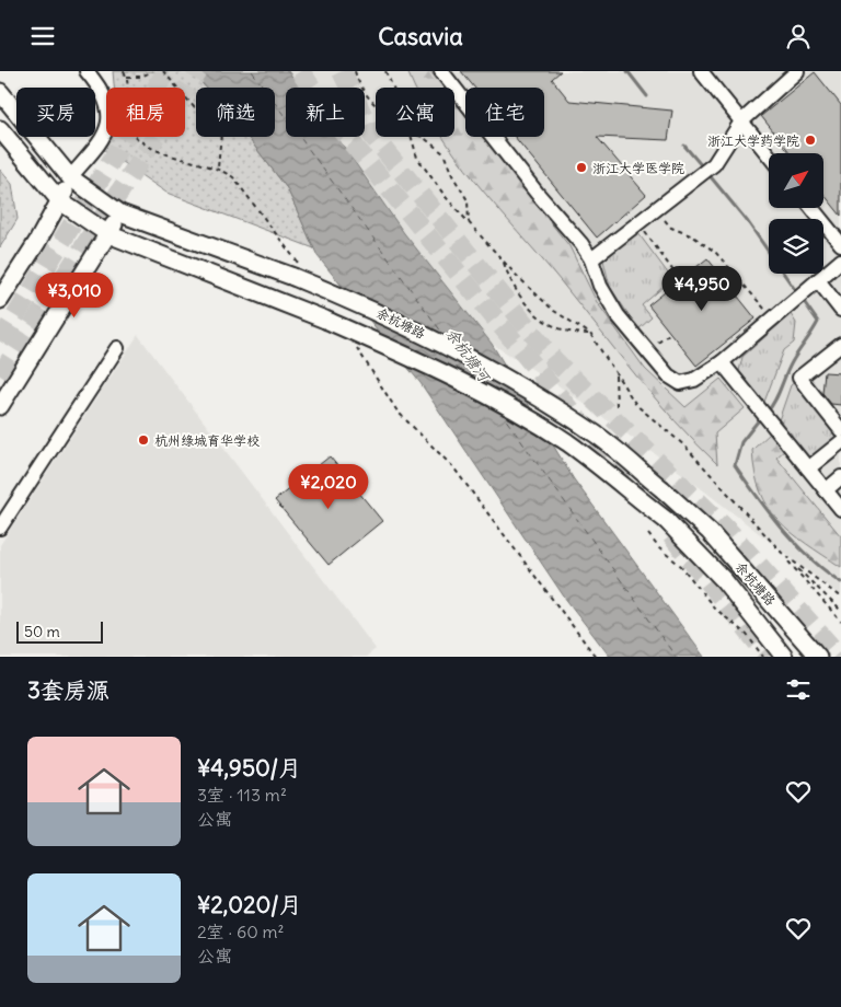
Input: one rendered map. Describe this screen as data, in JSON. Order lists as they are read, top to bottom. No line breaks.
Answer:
{"streets":{"main road":["余杭塘路"]},"water":["余杭塘河"],"places":["浙江大学药学院","浙江大学医学院","杭州绿城育华学校"],"scale_bar":"50 m","north":"top right","page":{"header":"Casavia","chip":["买房","租房","筛选","新上","公寓","住宅"],"price":["¥4,950","¥3,010","¥2,020"],"scale":"50 m","heading":"3套房源","list":[{"name":"¥4,950/月","note":"3室 · 113 m² · 公寓"},{"name":"¥2,020/月","note":"2室 · 60 m² · 公寓"}]}}
